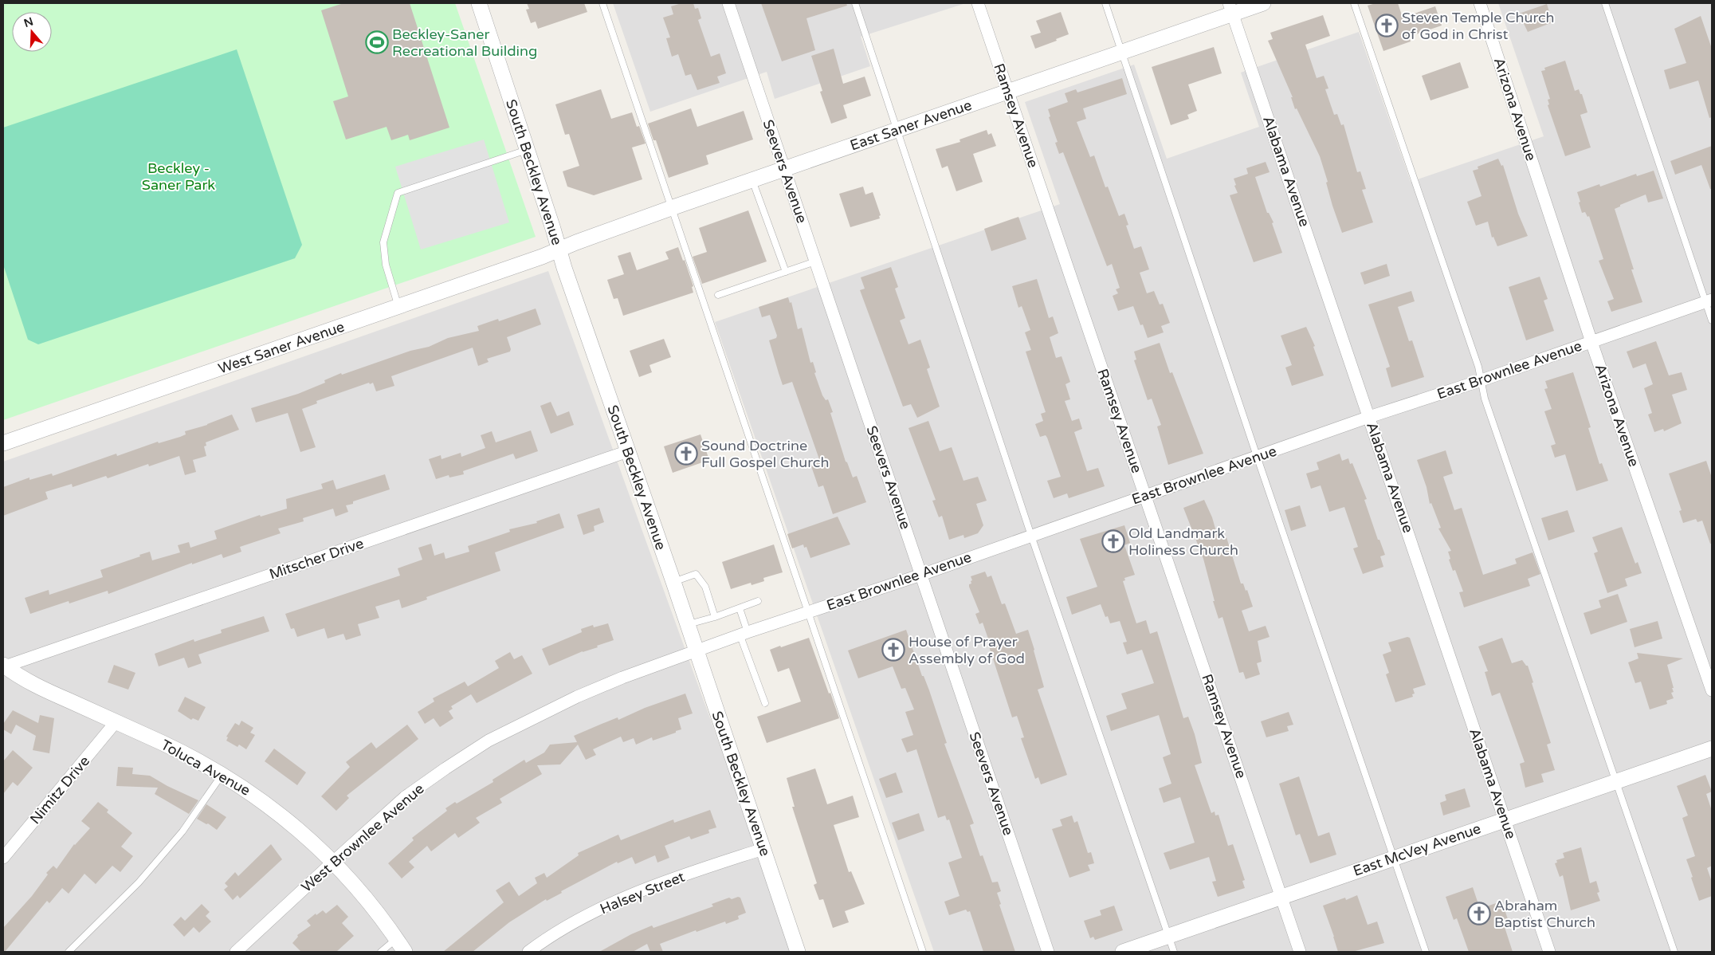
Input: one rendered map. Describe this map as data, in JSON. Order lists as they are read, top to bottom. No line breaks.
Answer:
{"streets":{"street":["Arizona Avenue","Ramsey Avenue","East Saner Avenue","Seevers Avenue","Alabama Avenue","South Beckley Avenue","West Saner Avenue","East Brownlee Avenue","Mitscher Drive","Toluca Avenue","Nimitz Drive","West Brownlee Avenue","East McVey Avenue","Halsey Street"]},"crossings":[["Arizona Avenue","East Brownlee Avenue"],["Ramsey Avenue","East Saner Avenue"],["Ramsey Avenue","East Brownlee Avenue"],["Ramsey Avenue","East McVey Avenue"],["East Saner Avenue","Seevers Avenue"],["East Saner Avenue","Alabama Avenue"],["East Saner Avenue","South Beckley Avenue"],["East Saner Avenue","West Saner Avenue"],["Seevers Avenue","East Brownlee Avenue"],["Alabama Avenue","East Brownlee Avenue"],["Alabama Avenue","East McVey Avenue"],["South Beckley Avenue","West Saner Avenue"],["South Beckley Avenue","East Brownlee Avenue"],["South Beckley Avenue","Mitscher Drive"],["South Beckley Avenue","West Brownlee Avenue"],["South Beckley Avenue","Halsey Street"],["East Brownlee Avenue","West Brownlee Avenue"],["Mitscher Drive","Toluca Avenue"],["Toluca Avenue","Nimitz Drive"],["Toluca Avenue","West Brownlee Avenue"]],"parks":["Beckley - Saner Park"],"places":{"church":["Steven Temple Church of God in Christ","Sound Doctrine Full Gospel Church","Old Landmark Holiness Church","House of Prayer Assembly of God","Abraham Baptist Church"],"sports":["Beckley-Saner Recreational Building"]},"north":"top"}
